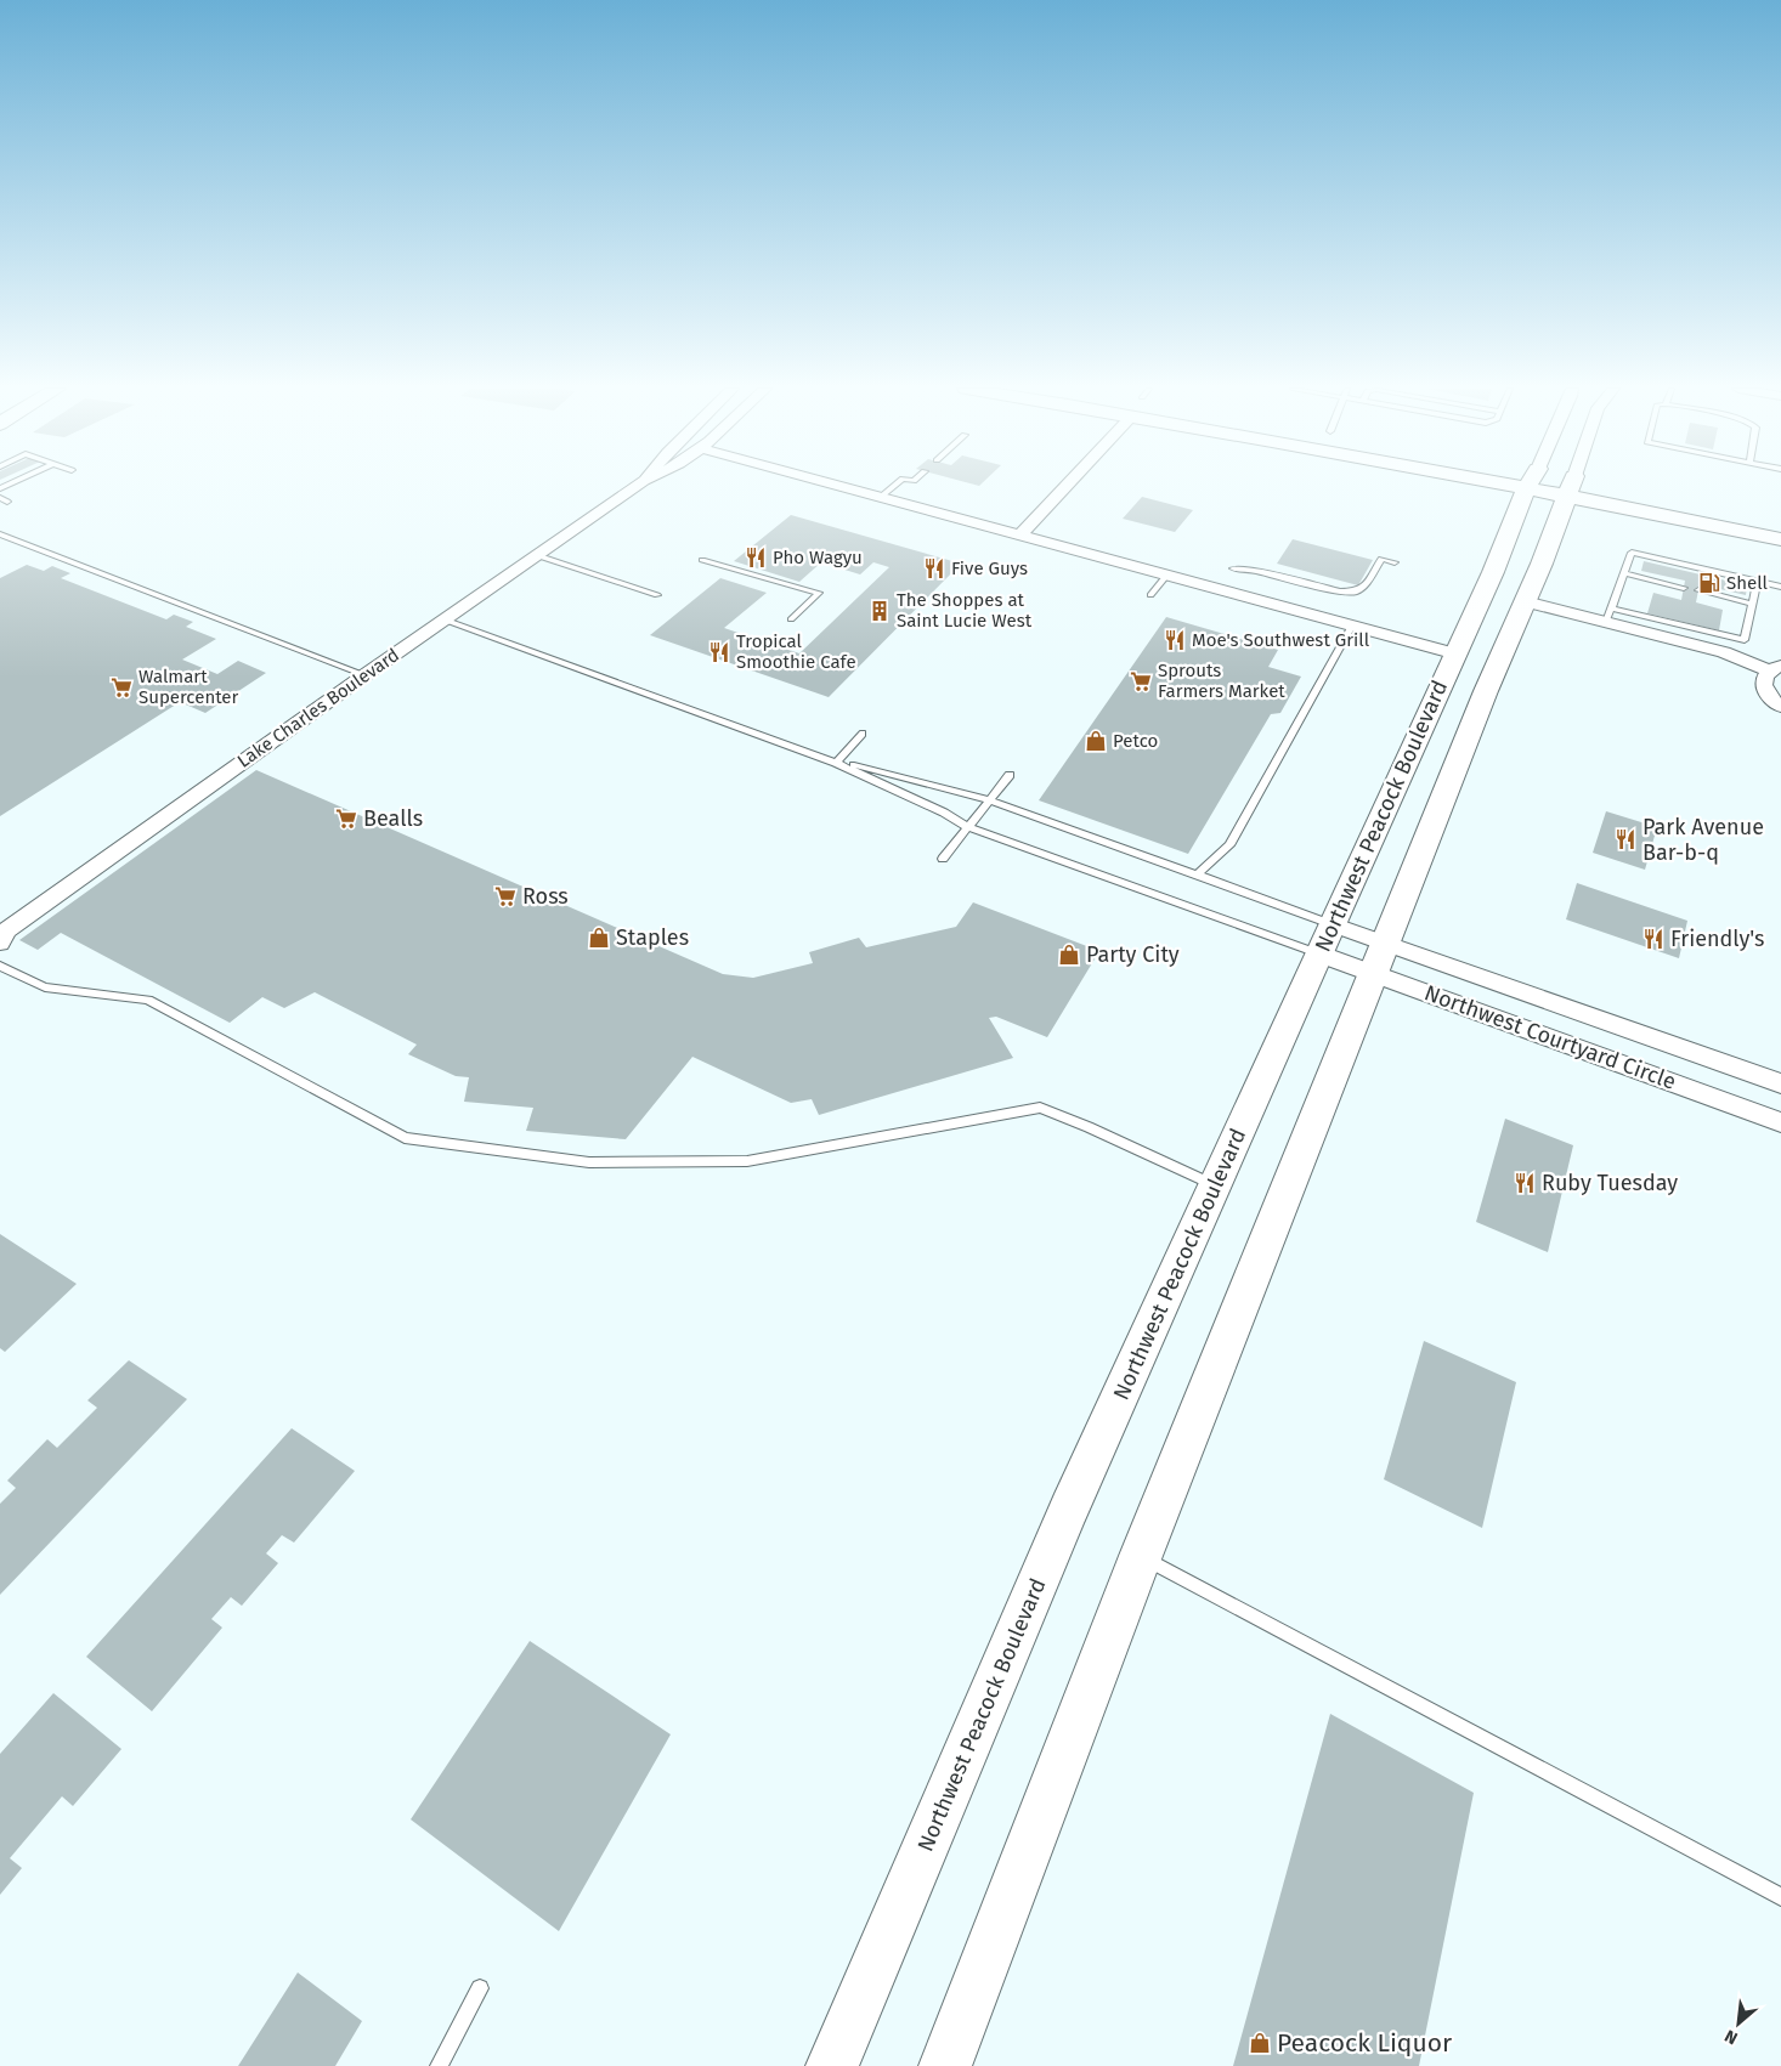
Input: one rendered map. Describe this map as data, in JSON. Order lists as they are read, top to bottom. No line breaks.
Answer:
{"streets":{"street":["Lake Charles Boulevard","Northwest Peacock Boulevard","Northwest Courtyard Circle"]},"crossings":[["Northwest Peacock Boulevard","Northwest Courtyard Circle"]],"places":{"restaurant":["Pho Wagyu","Five Guys","Moe's Southwest Grill","Tropical Smoothie Cafe","Park Avenue Bar-b-q","Friendly's","Ruby Tuesday"],"fuel station":["Shell"],"building":["The Shoppes at Saint Lucie West"],"supermarket":["Sprouts Farmers Market","Walmart Supercenter","Bealls","Ross"],"shop":["Petco","Staples","Party City","Peacock Liquor"]},"north":"bottom left"}
